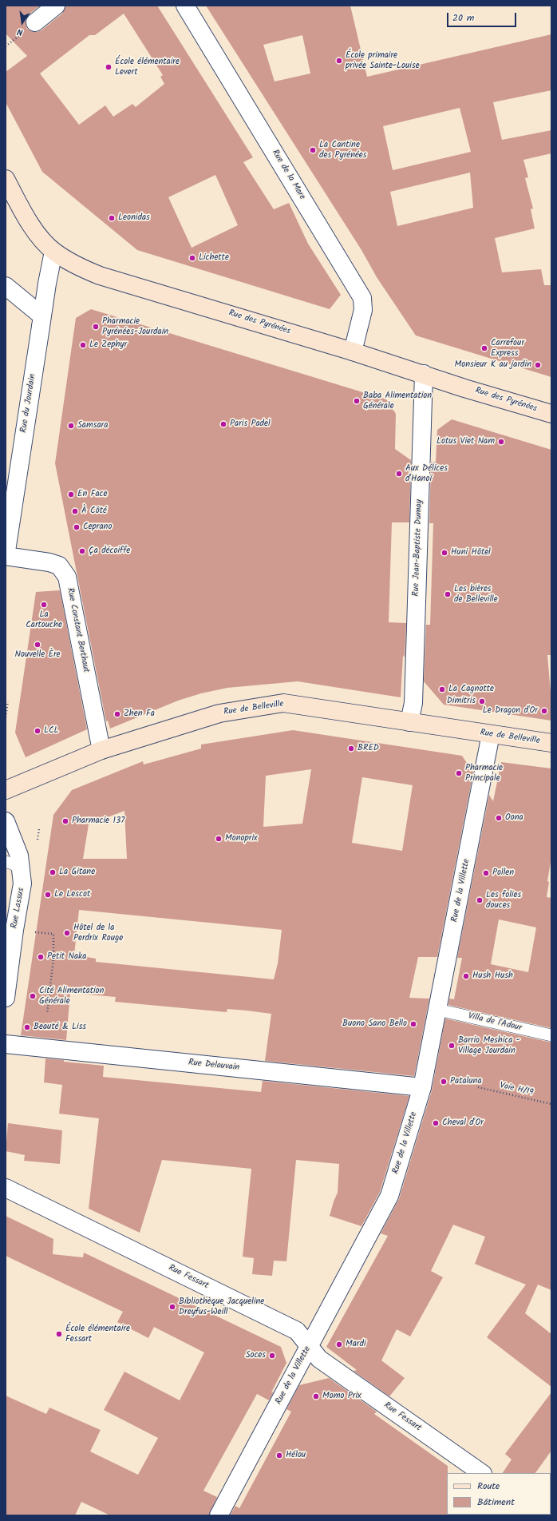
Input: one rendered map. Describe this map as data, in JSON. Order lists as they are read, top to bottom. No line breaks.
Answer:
{"streets":{"main road":["Rue des Pyrénées","Rue de Belleville"],"street":["Rue de la Mare","Rue du Jourdain","Rue Jean-Baptiste Dumay","Rue Constant Berthaut","Rue de la Villette","Rue Lassus","Rue Delouvain","Rue Fessart"],"lane":["Villa de l'Adour"],"path":["Voie H/19"]},"crossings":[["Rue de la Mare","Rue des Pyrénées"],["Rue des Pyrénées","Rue du Jourdain"],["Rue des Pyrénées","Rue Jean-Baptiste Dumay"],["Rue du Jourdain","Rue Constant Berthaut"],["Rue Jean-Baptiste Dumay","Rue de Belleville"],["Rue Constant Berthaut","Rue de Belleville"],["Rue de Belleville","Rue de la Villette"],["Rue de la Villette","Villa de l'Adour"],["Rue de la Villette","Rue Delouvain"],["Rue de la Villette","Rue Fessart"]],"places":["École primaire privée Sainte-Louise","École élémentaire Levert","La Cantine des Pyrénées","Leonidas","Lichette","Pharmacie Pyrénées-Jourdain","Le Zephyr","Carrefour Express","Monsieur K au jardin","Baba Alimentation Générale","Paris Padel","Samsara","Lotus Viet Nam","Aux Délices d'Hanoï","En Face","À Côté","Ceprano","Ça décoiffe","Huni Hôtel","Les bières de Belleville","La Cartouche","Nouvelle Ère","La Cagnotte","Dimitris","Le Dragon d'Or","Zhen Fa","LCL","BRED","Pharmacie Principale","Oona","Pharmacie 137","Monoprix","La Gitane","Pollen","Le Lescot","Les folies douces","Hôtel de la Perdrix Rouge","Petit Naka","Hush Hush","Cité Alimentation Générale","Buono Sano Bello","Beauté & Liss","Barrio Meshica - Village Jourdain","Pataluna","Cheval d'Or","Bibliothèque Jacqueline Dreyfus-Weill","École élémentaire Fessart","Mardi","Soces","Momo Prix","Hélou"],"legend":["Route","Bâtiment"],"scale_bar":"20 m","north":"bottom"}
